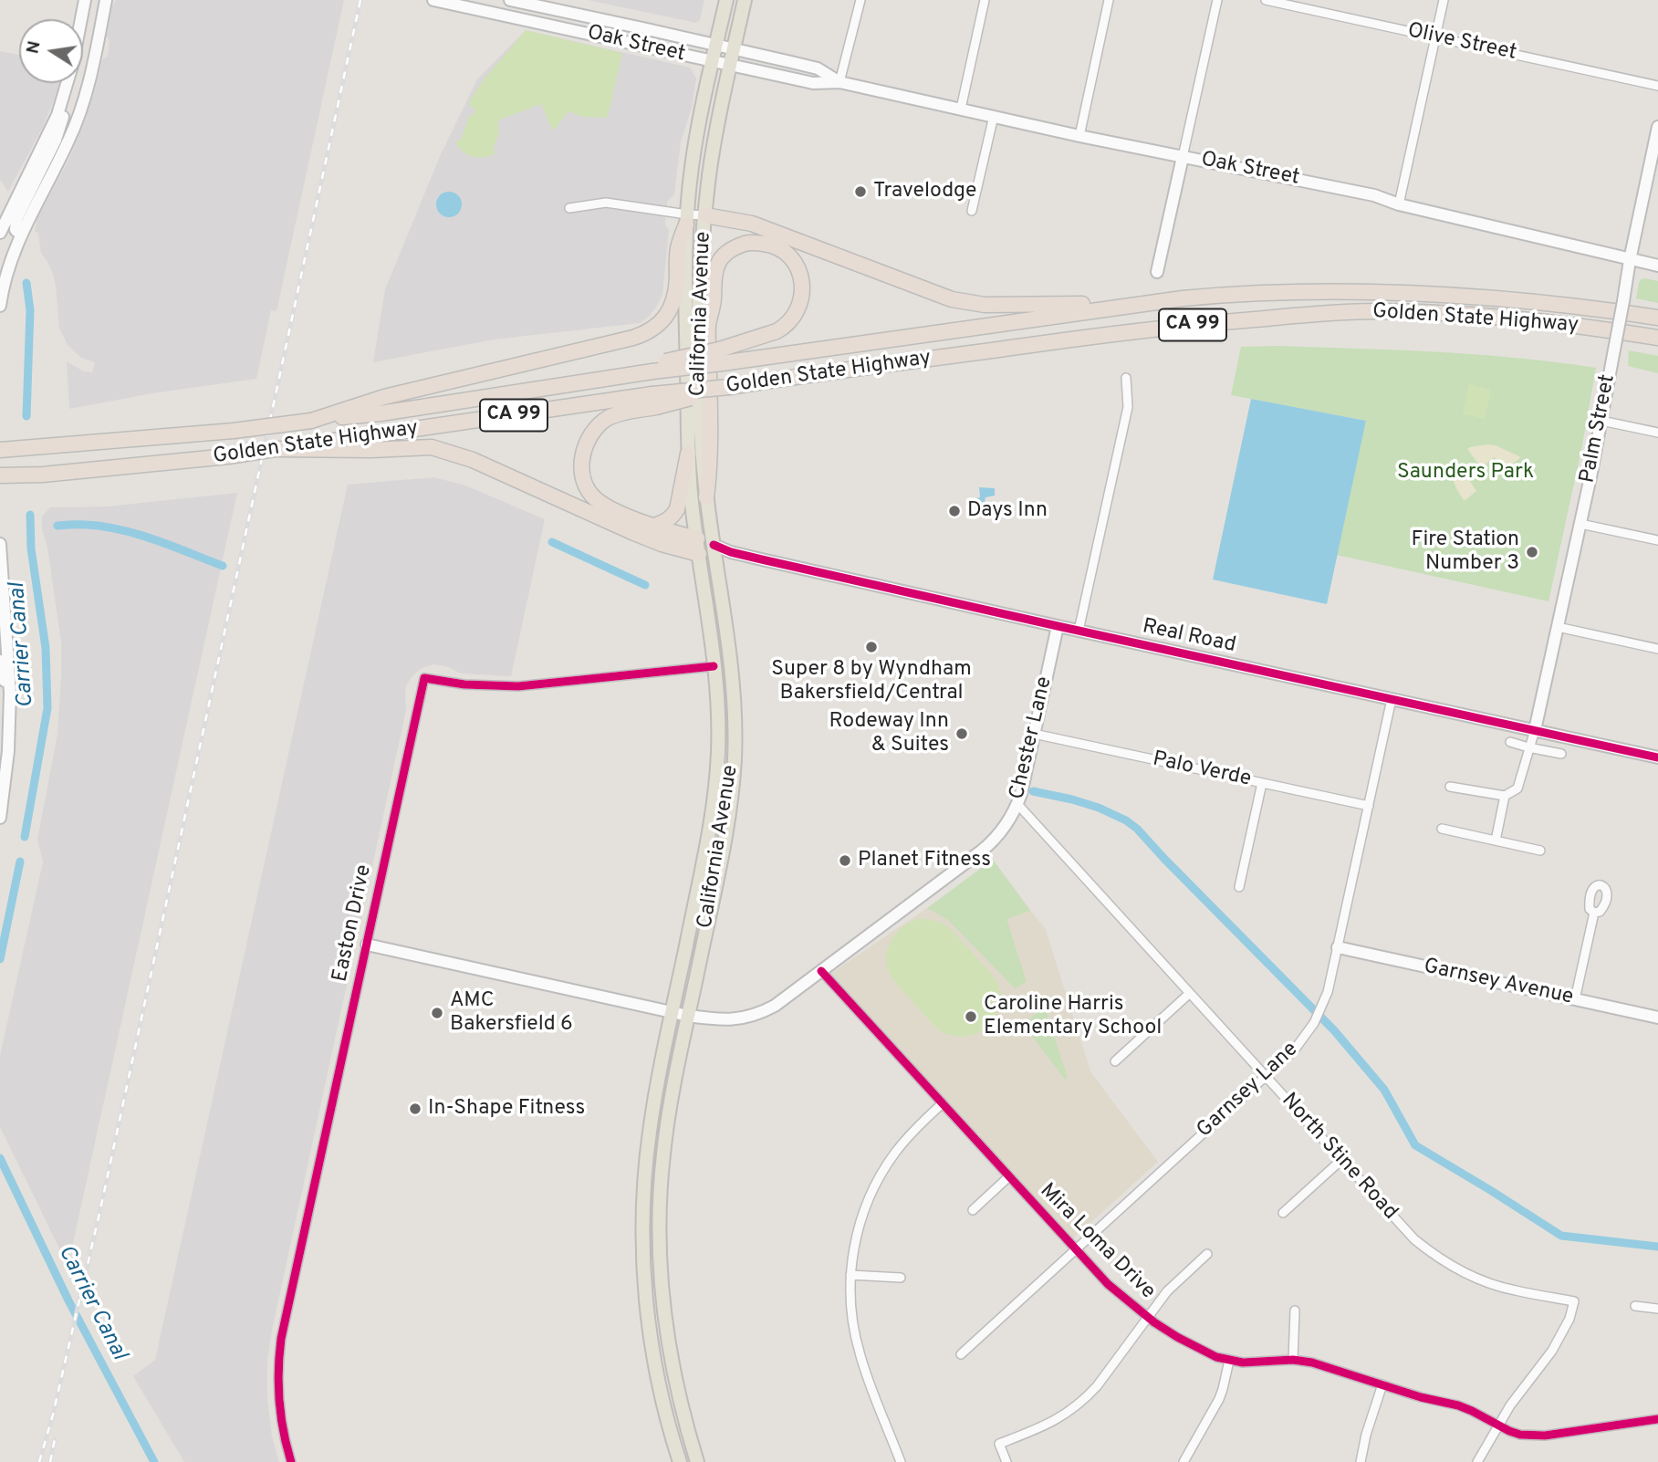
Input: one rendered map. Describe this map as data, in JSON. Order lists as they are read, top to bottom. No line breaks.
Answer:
{"streets":{"highway":["Golden State Highway","CA 99"],"main road":["California Avenue"],"street":["Olive Street","Oak Street","Palm Street","Real Road","Chester Lane","Palo Verde","Easton Drive","Garnsey Avenue","Garnsey Lane","North Stine Road","Mira Loma Drive"]},"crossings":[["Oak Street","California Avenue"],["Oak Street","Palm Street"],["California Avenue","Real Road"],["California Avenue","Chester Lane"],["California Avenue","Easton Drive"],["Palm Street","Real Road"],["Real Road","Chester Lane"],["Real Road","Garnsey Lane"],["Chester Lane","Palo Verde"],["Chester Lane","Easton Drive"],["Chester Lane","North Stine Road"],["Chester Lane","Mira Loma Drive"],["Palo Verde","Garnsey Lane"],["Garnsey Avenue","Garnsey Lane"],["Garnsey Lane","North Stine Road"],["Garnsey Lane","Mira Loma Drive"],["North Stine Road","Mira Loma Drive"]],"water":["Carrier Canal"],"parks":["Saunders Park"],"places":["Travelodge","Days Inn","Fire Station Number 3","Super 8 by Wyndham Bakersfield/Central","Rodeway Inn & Suites","Planet Fitness","AMC Bakersfield 6","Caroline Harris Elementary School","In-Shape Fitness"],"north":"left"}
